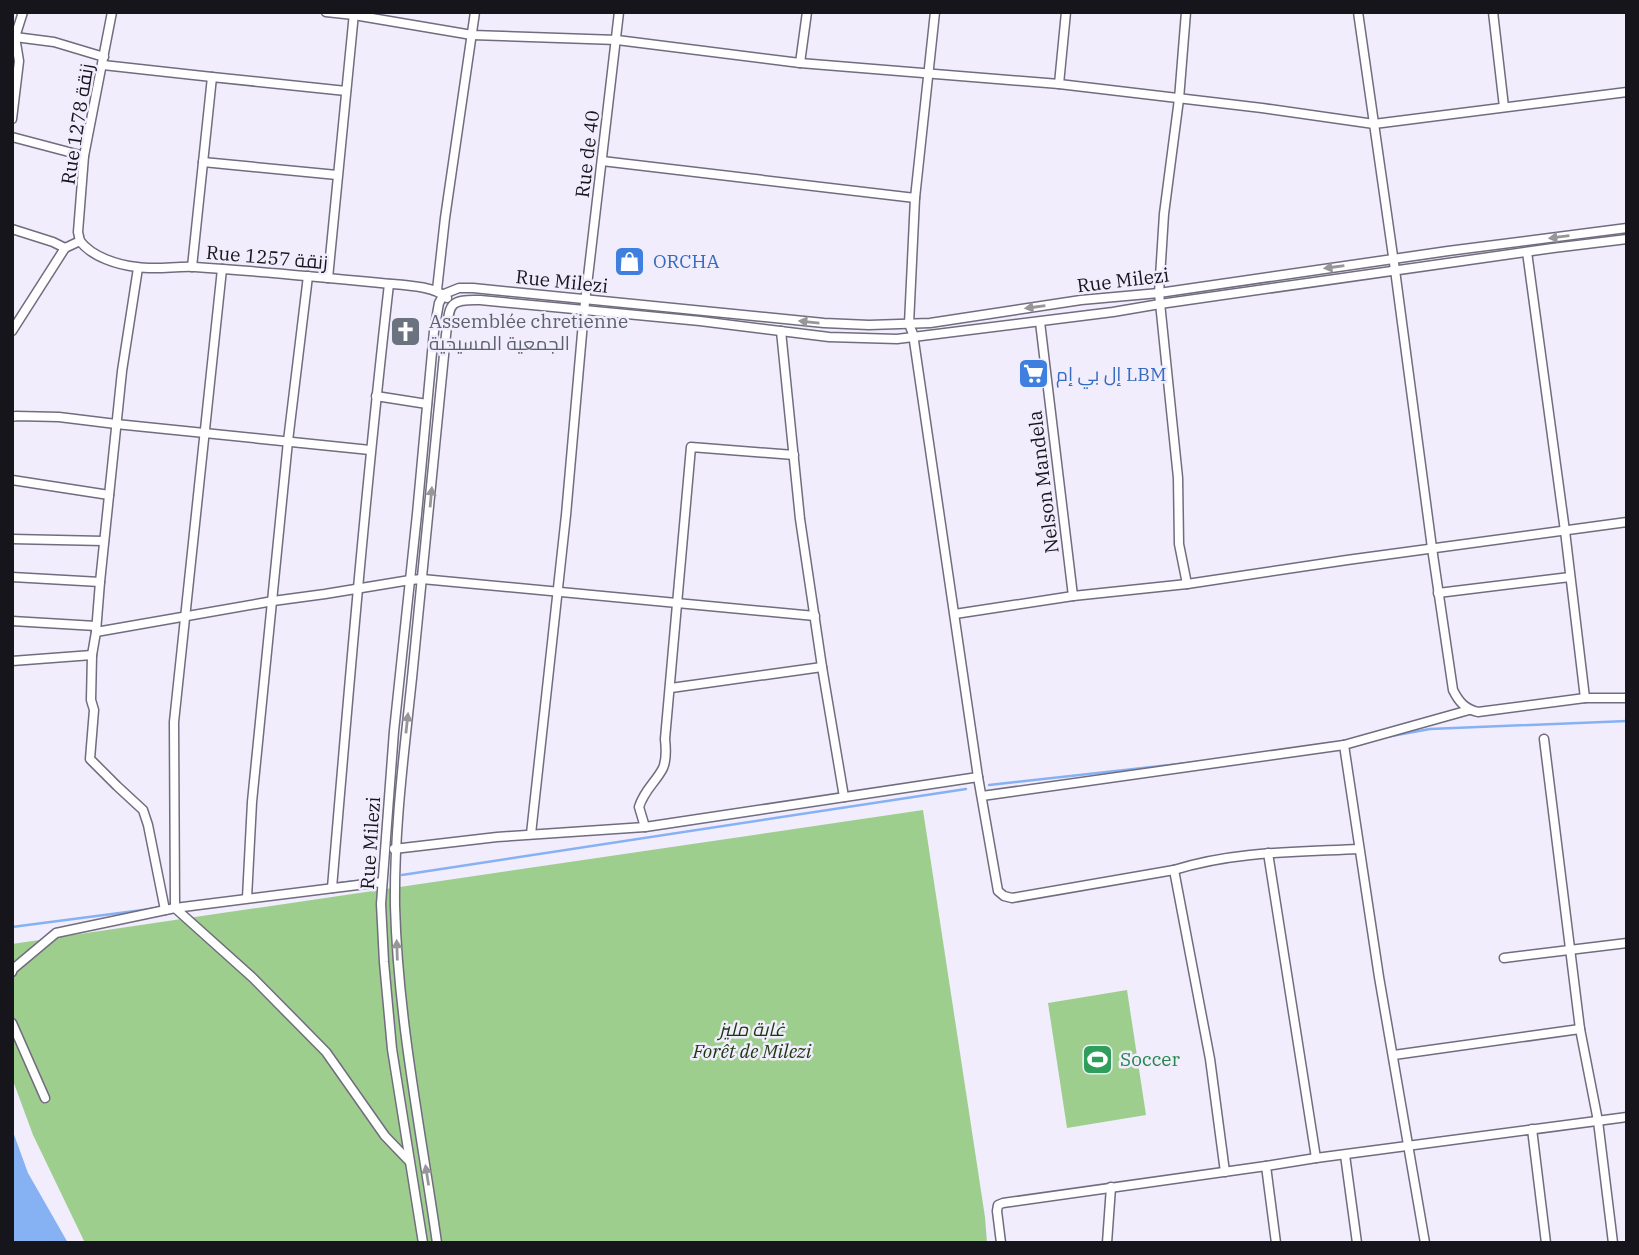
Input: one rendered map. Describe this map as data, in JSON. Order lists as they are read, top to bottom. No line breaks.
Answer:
{"streets":{"street":["Rue 1278 زنقة","Rue de 40","Rue 1257 زنقة","Rue Milezi","Nelson Mandela"]},"crossings":[["Rue 1278 زنقة","Rue 1257 زنقة"],["Rue de 40","Rue Milezi"],["Rue 1257 زنقة","Rue Milezi"],["Rue Milezi","Nelson Mandela"]],"parks":["غابة مليز Forêt de Milezi"],"places":{"shop":["ORCHA"],"church":["Assemblée chretienne الجمعية المسيحية"],"supermarket":["إل بي إم LBM"],"sports":["Soccer"]}}
